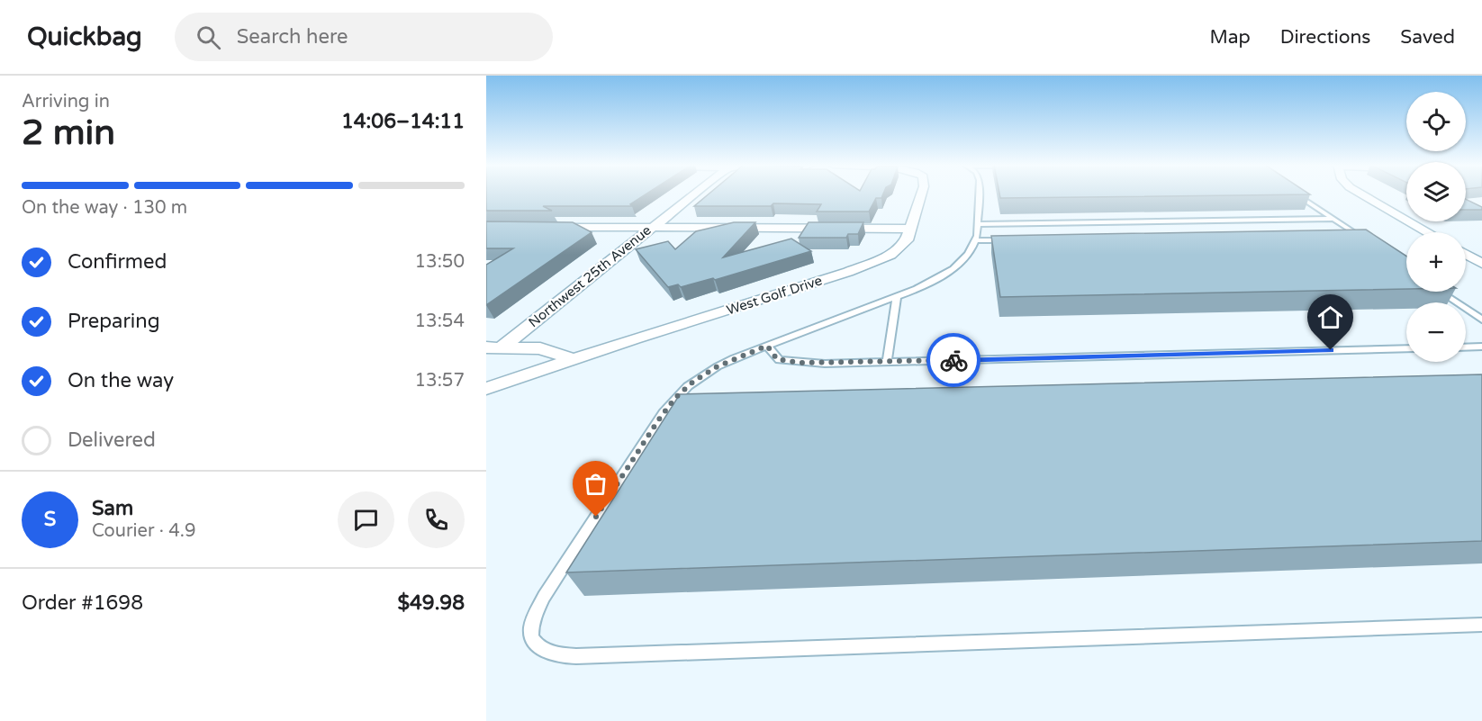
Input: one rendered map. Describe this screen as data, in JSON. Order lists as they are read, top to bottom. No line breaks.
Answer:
{"streets":{"street":["Northwest 25th Avenue","West Golf Drive"]},"page":{"header":"Quickbag","search":"Search here","nav":["Map","Directions","Saved"],"heading":["2 min","Arriving in","14:06–14:11"],"panel":["Sam","Courier · 4.9","Order #1698","$49.98"],"map_buttons":["+","−"],"bar":"On the way · 130 m","list":[["Confirmed","13:50"],["Preparing","13:54"],["On the way","13:57"],"Delivered"],"round":"S"}}
